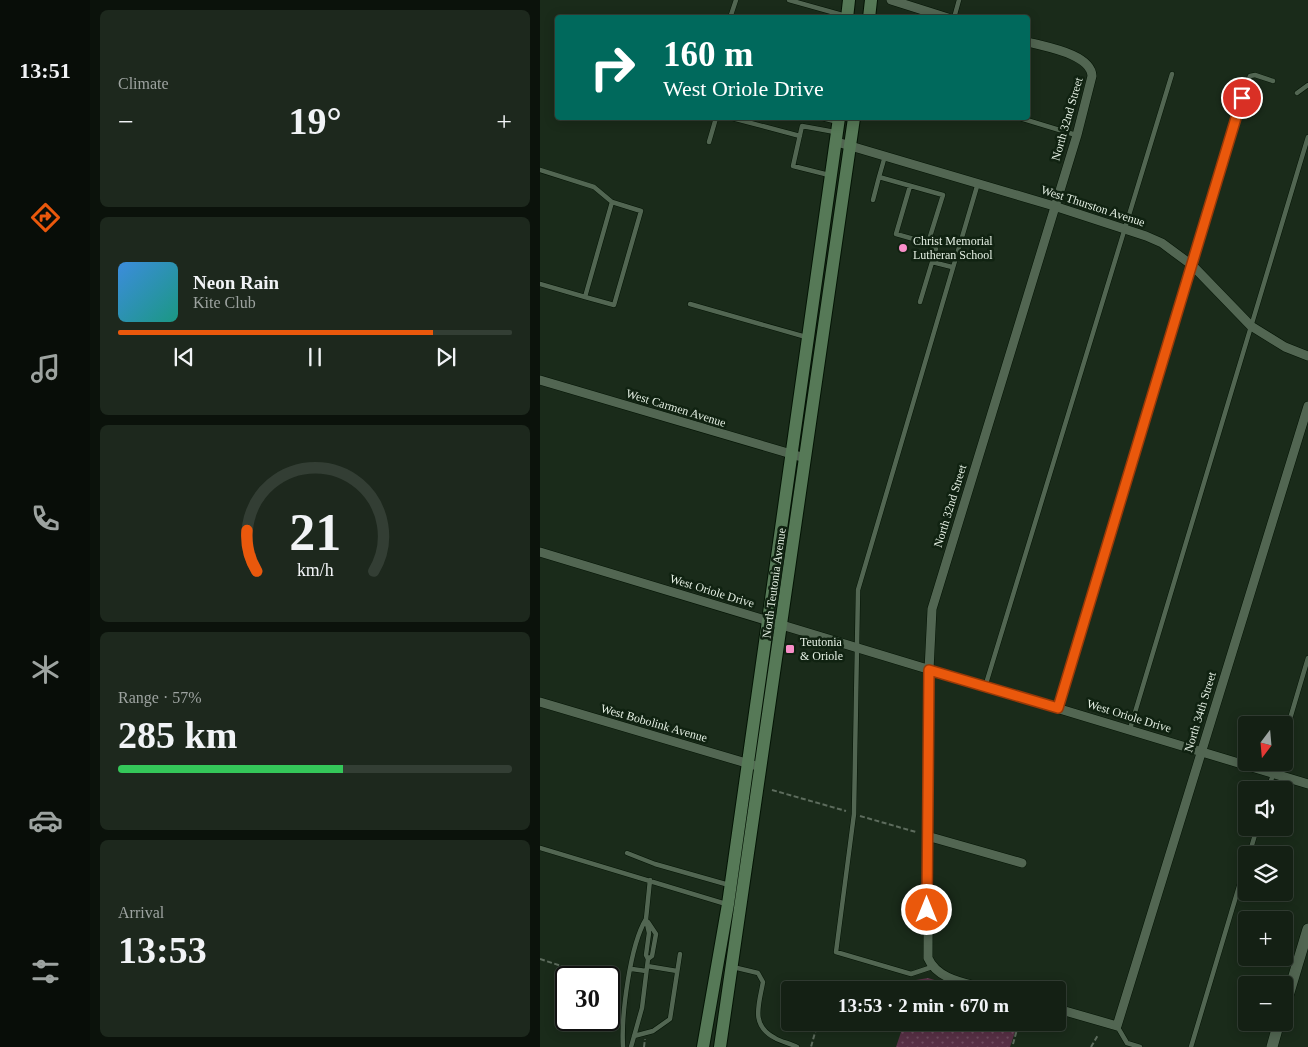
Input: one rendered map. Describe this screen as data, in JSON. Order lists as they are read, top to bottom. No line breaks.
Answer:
{"streets":{"main road":["North Teutonia Avenue"],"street":["North 32nd Street","West Thurston Avenue","West Carmen Avenue","West Oriole Drive","North 34th Street","West Bobolink Avenue"]},"crossings":[["North 32nd Street","West Thurston Avenue"],["North 32nd Street","West Oriole Drive"],["West Thurston Avenue","North Teutonia Avenue"],["West Carmen Avenue","North Teutonia Avenue"],["North Teutonia Avenue","West Oriole Drive"],["North Teutonia Avenue","West Bobolink Avenue"],["West Oriole Drive","North 34th Street"]],"places":{"other":["Christ Memorial Lutheran School"],"transit":["Teutonia & Oriole"]},"north":"bottom","page":{"tabs":"13:51","tile":["Climate",["Range · 57%","285 km"],["Arrival","13:53"]],"turn":["160 m","West Oriole Drive"],"heat":["−","19°","+"],"song":["Neon Rain","Kite Club"],"map_buttons":["+","−"],"limit":"30","trip":"13:53 · 2 min · 670 m","gauge":["21","km/h"]}}
